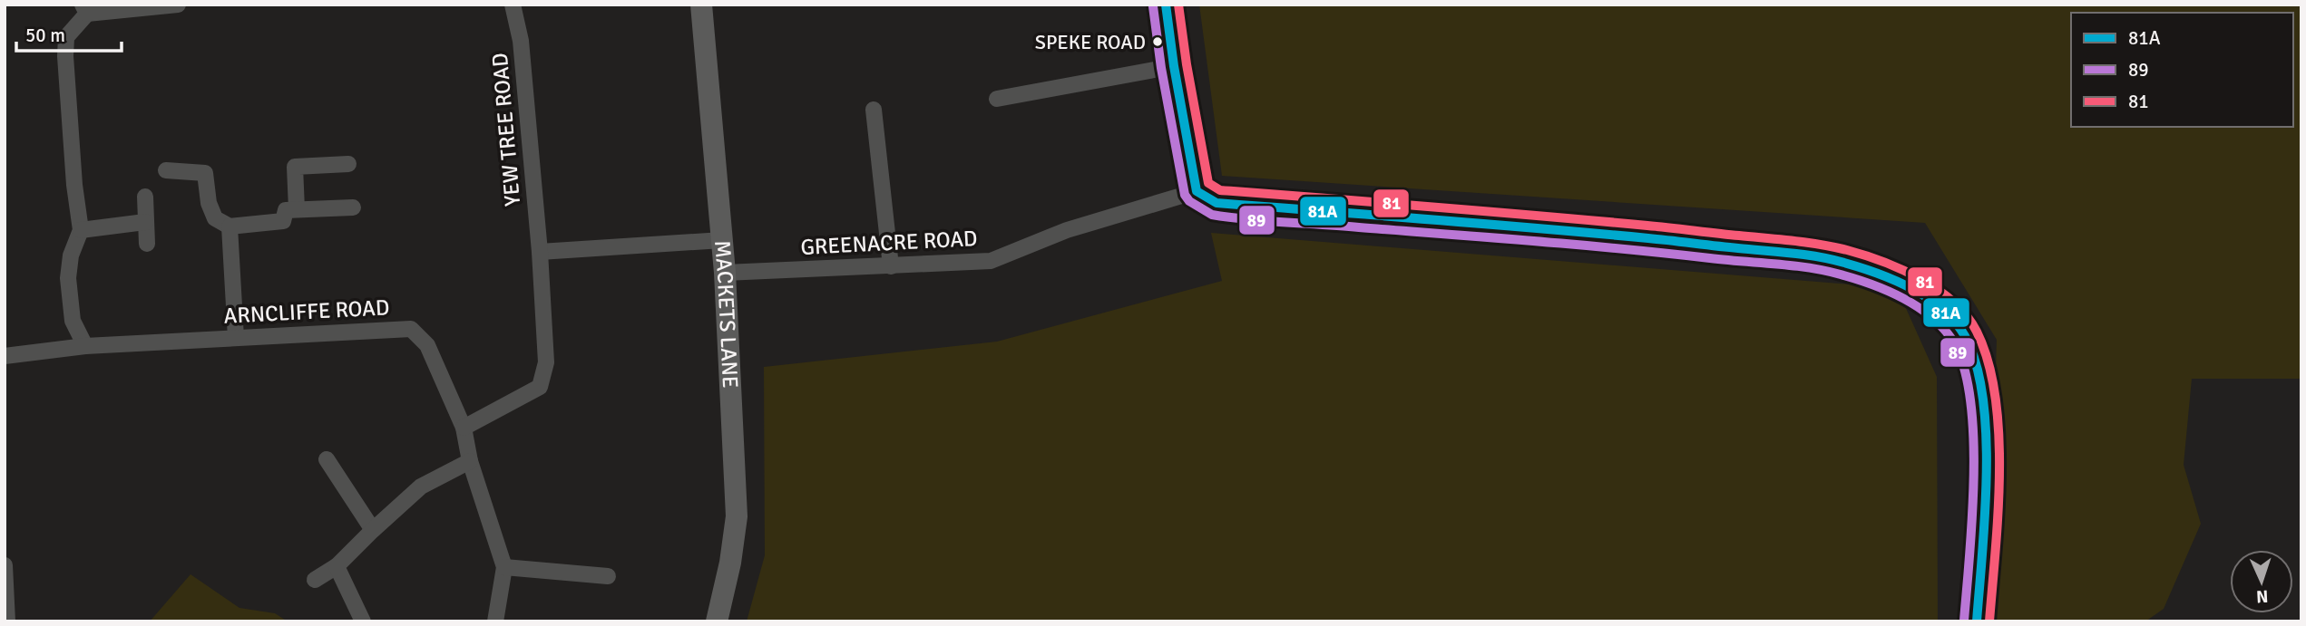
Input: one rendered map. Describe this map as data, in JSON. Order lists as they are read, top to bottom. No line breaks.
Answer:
{"streets":{"street":["YEW TREE ROAD","GREENACRE ROAD","ARNCLIFFE ROAD","MACKETS LANE"]},"crossings":[["YEW TREE ROAD","ARNCLIFFE ROAD"],["GREENACRE ROAD","MACKETS LANE"]],"places":["SPEKE ROAD"],"lines":["transit line 81A","transit line 81","transit line 89"],"legend":["81A","89","81"],"scale_bar":"50 m","north":"bottom"}
